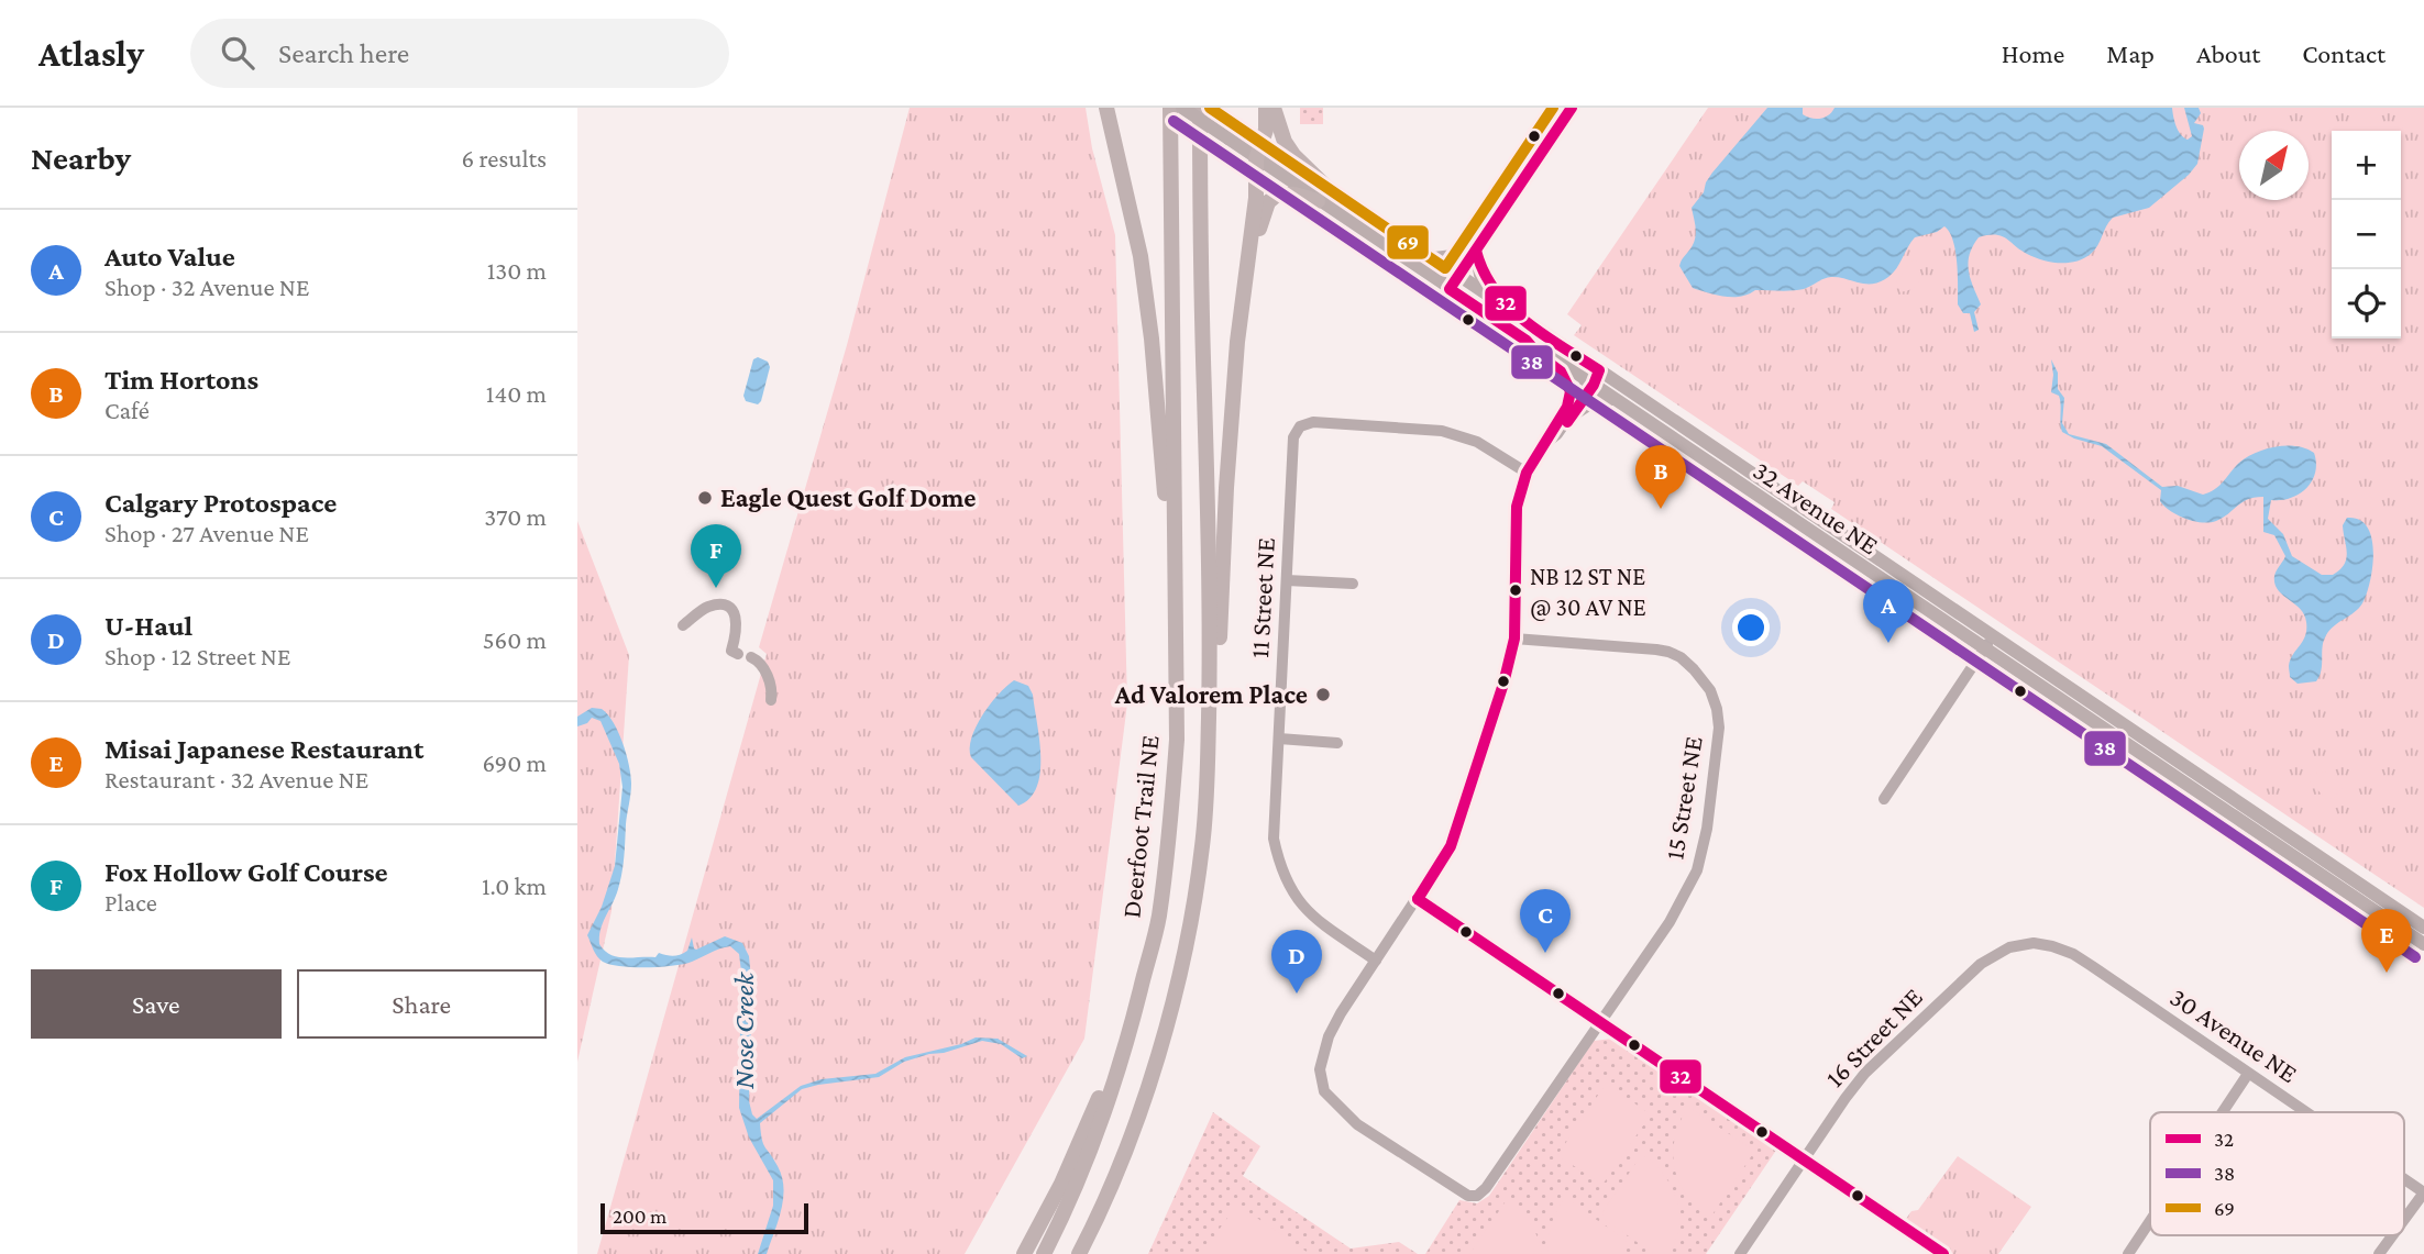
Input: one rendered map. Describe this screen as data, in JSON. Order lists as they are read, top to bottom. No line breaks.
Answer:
{"streets":{"highway":["Deerfoot Trail NE"],"main road":["32 Avenue NE"],"street":["11 Street NE","15 Street NE","30 Avenue NE","16 Street NE"]},"crossings":[["11 Street NE","15 Street NE"],["30 Avenue NE","16 Street NE"]],"water":["Nose Creek"],"places":["Eagle Quest Golf Dome","NB 12 ST NE @ 30 AV NE","Ad Valorem Place"],"lines":["transit line 32","transit line 69","transit line 38"],"legend":["32","38","69"],"scale_bar":"200 m","north":"top right","page":{"header":"Atlasly","search":"Search here","nav":["Home","Map","About","Contact"],"heading":["Nearby","6 results"],"map_buttons":["+","−"],"list":[{"mark":"A","name":"Auto Value","note":"Shop · 32 Avenue NE","value":"130 m"},{"mark":"B","name":"Tim Hortons","note":"Café","value":"140 m"},{"mark":"C","name":"Calgary Protospace","note":"Shop · 27 Avenue NE","value":"370 m"},{"mark":"D","name":"U-Haul","note":"Shop · 12 Street NE","value":"560 m"},{"mark":"E","name":"Misai Japanese Restaurant","note":"Restaurant · 32 Avenue NE","value":"690 m"},{"mark":"F","name":"Fox Hollow Golf Course","note":"Place","value":"1.0 km"}],"pins":["B","F","A","C","E","D"],"buttons":["Save","Share"],"scale":"200 m"}}
